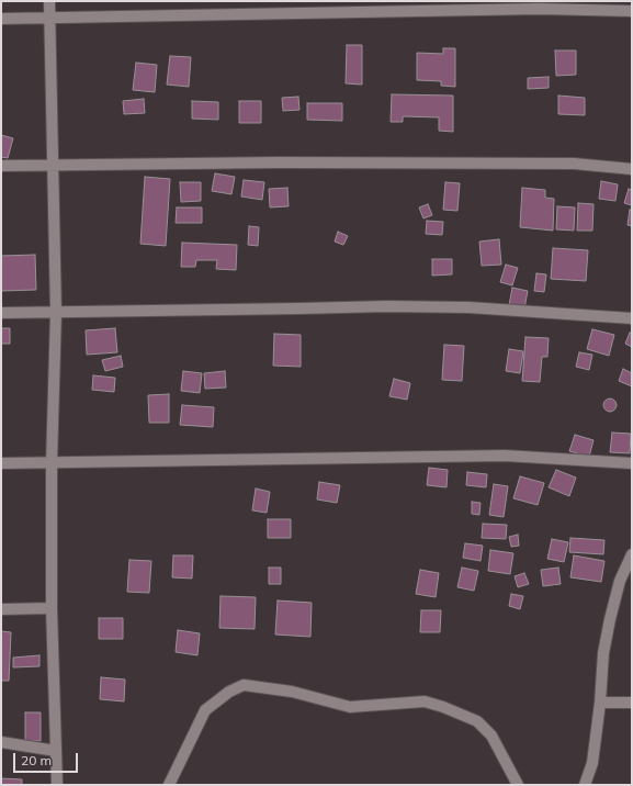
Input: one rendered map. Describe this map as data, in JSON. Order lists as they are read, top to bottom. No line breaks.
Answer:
{"scale_bar":"20 m"}
